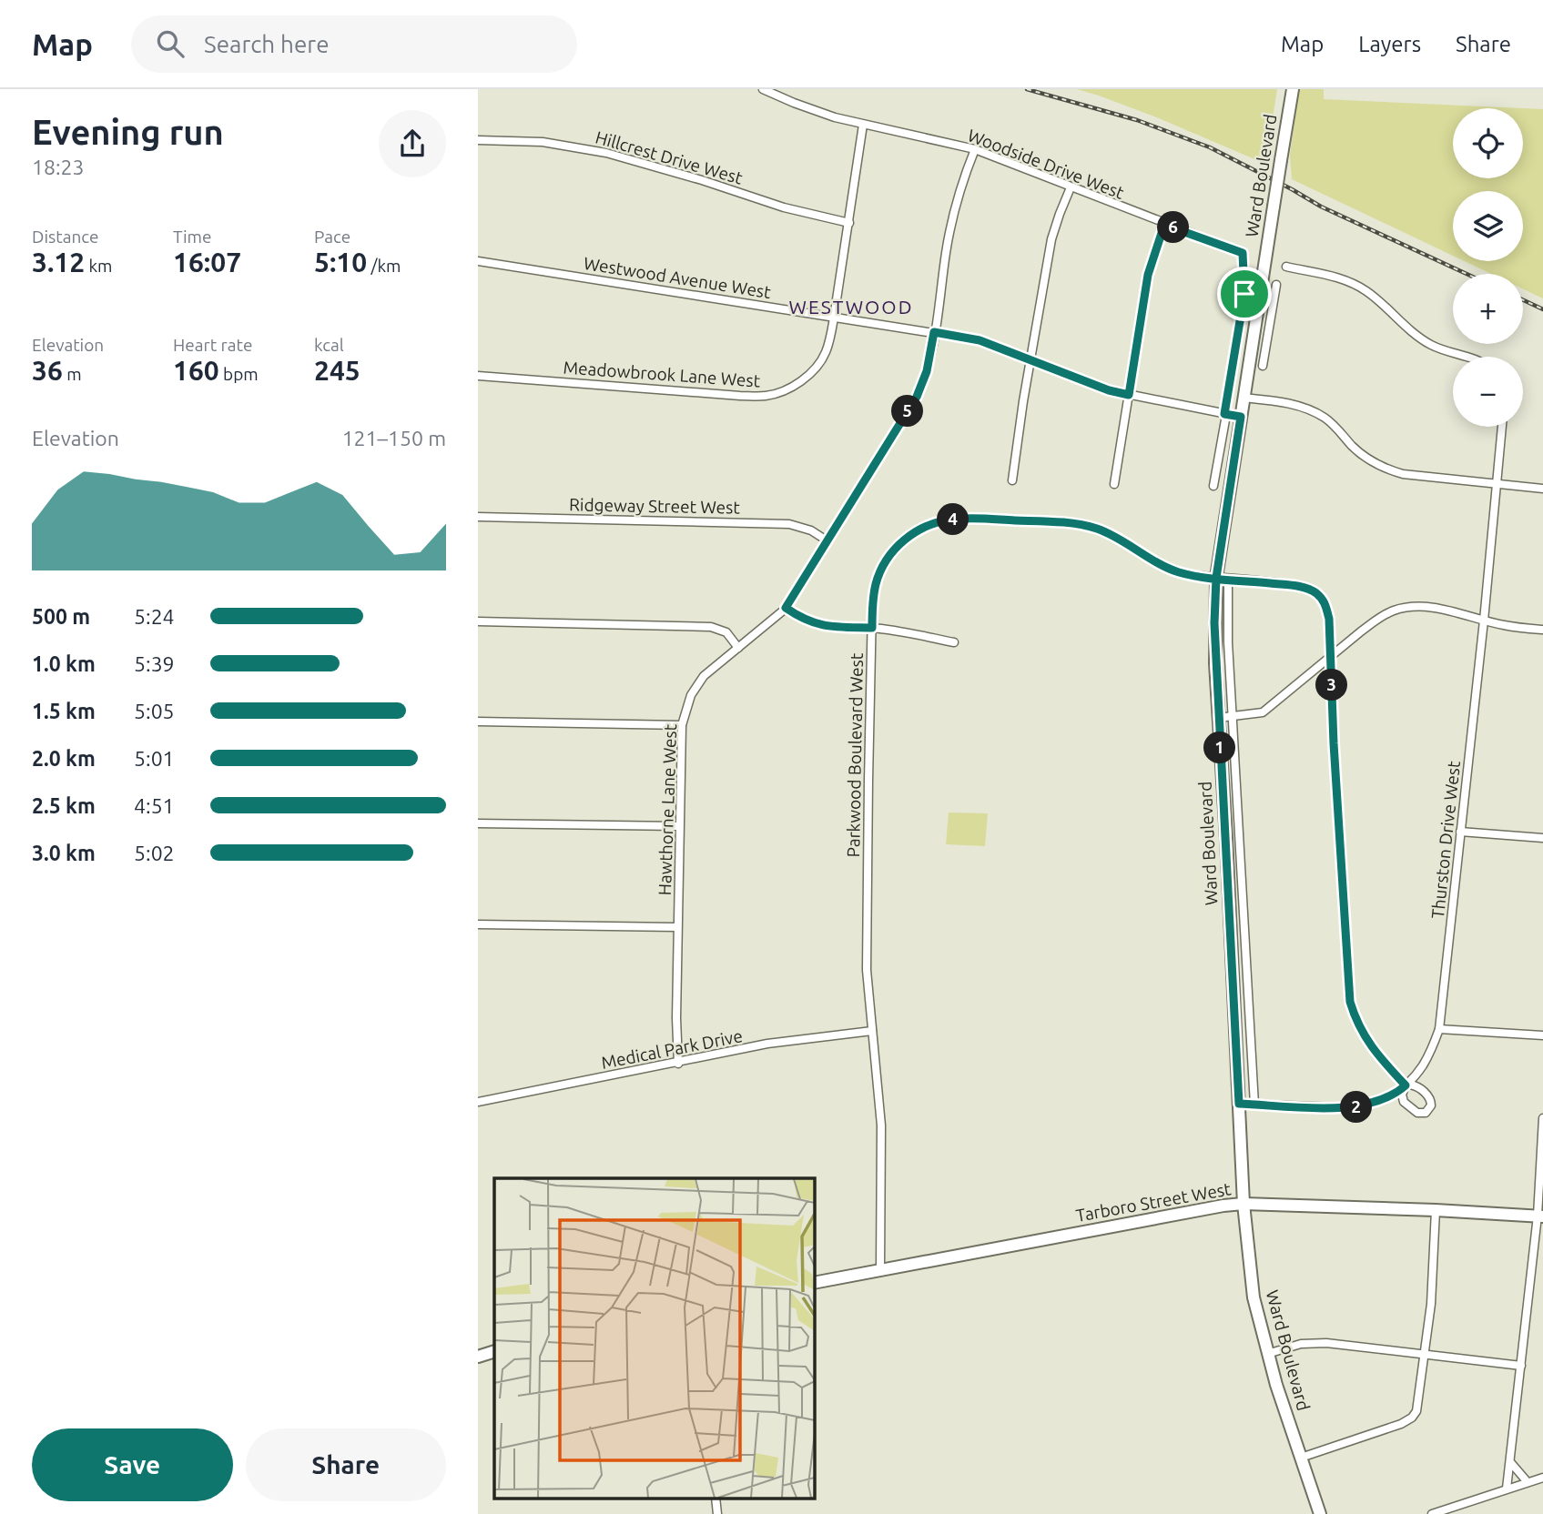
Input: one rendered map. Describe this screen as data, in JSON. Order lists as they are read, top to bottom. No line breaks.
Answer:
{"streets":{"main road":["Ward Boulevard","Tarboro Street West"],"street":["Hillcrest Drive West","Woodside Drive West","Westwood Avenue West","Meadowbrook Lane West","Ridgeway Street West","Parkwood Boulevard West","Hawthorne Lane West","Thurston Drive West","Medical Park Drive"]},"crossings":[["Hillcrest Drive West","Meadowbrook Lane West"],["Woodside Drive West","Westwood Avenue West"],["Woodside Drive West","Meadowbrook Lane West"],["Woodside Drive West","Hawthorne Lane West"],["Ward Boulevard","Westwood Avenue West"],["Ward Boulevard","Parkwood Boulevard West"],["Ward Boulevard","Thurston Drive West"],["Ward Boulevard","Tarboro Street West"],["Westwood Avenue West","Meadowbrook Lane West"],["Westwood Avenue West","Hawthorne Lane West"],["Ridgeway Street West","Hawthorne Lane West"],["Parkwood Boulevard West","Thurston Drive West"],["Parkwood Boulevard West","Medical Park Drive"],["Parkwood Boulevard West","Tarboro Street West"],["Hawthorne Lane West","Medical Park Drive"]],"districts":["WESTWOOD"],"page":{"header":"Map","search":"Search here","nav":["Map","Layers","Share"],"heading":["Evening run","18:23"],"map_buttons":["+","−"],"stats":[["Distance","3.12 km"],["Time","16:07"],["Pace","5:10 /km"],["Elevation","36 m"],["Heart rate","160 bpm"],["kcal","245"]],"pins":["6","5","4","3","1","2"],"chart":["Elevation","121–150 m"],"list":[{"name":"500 m","note":"5:24"},{"name":"1.0 km","note":"5:39"},{"name":"1.5 km","note":"5:05"},{"name":"2.0 km","note":"5:01"},{"name":"2.5 km","note":"4:51"},{"name":"3.0 km","note":"5:02"}],"buttons":["Save","Share"]}}
